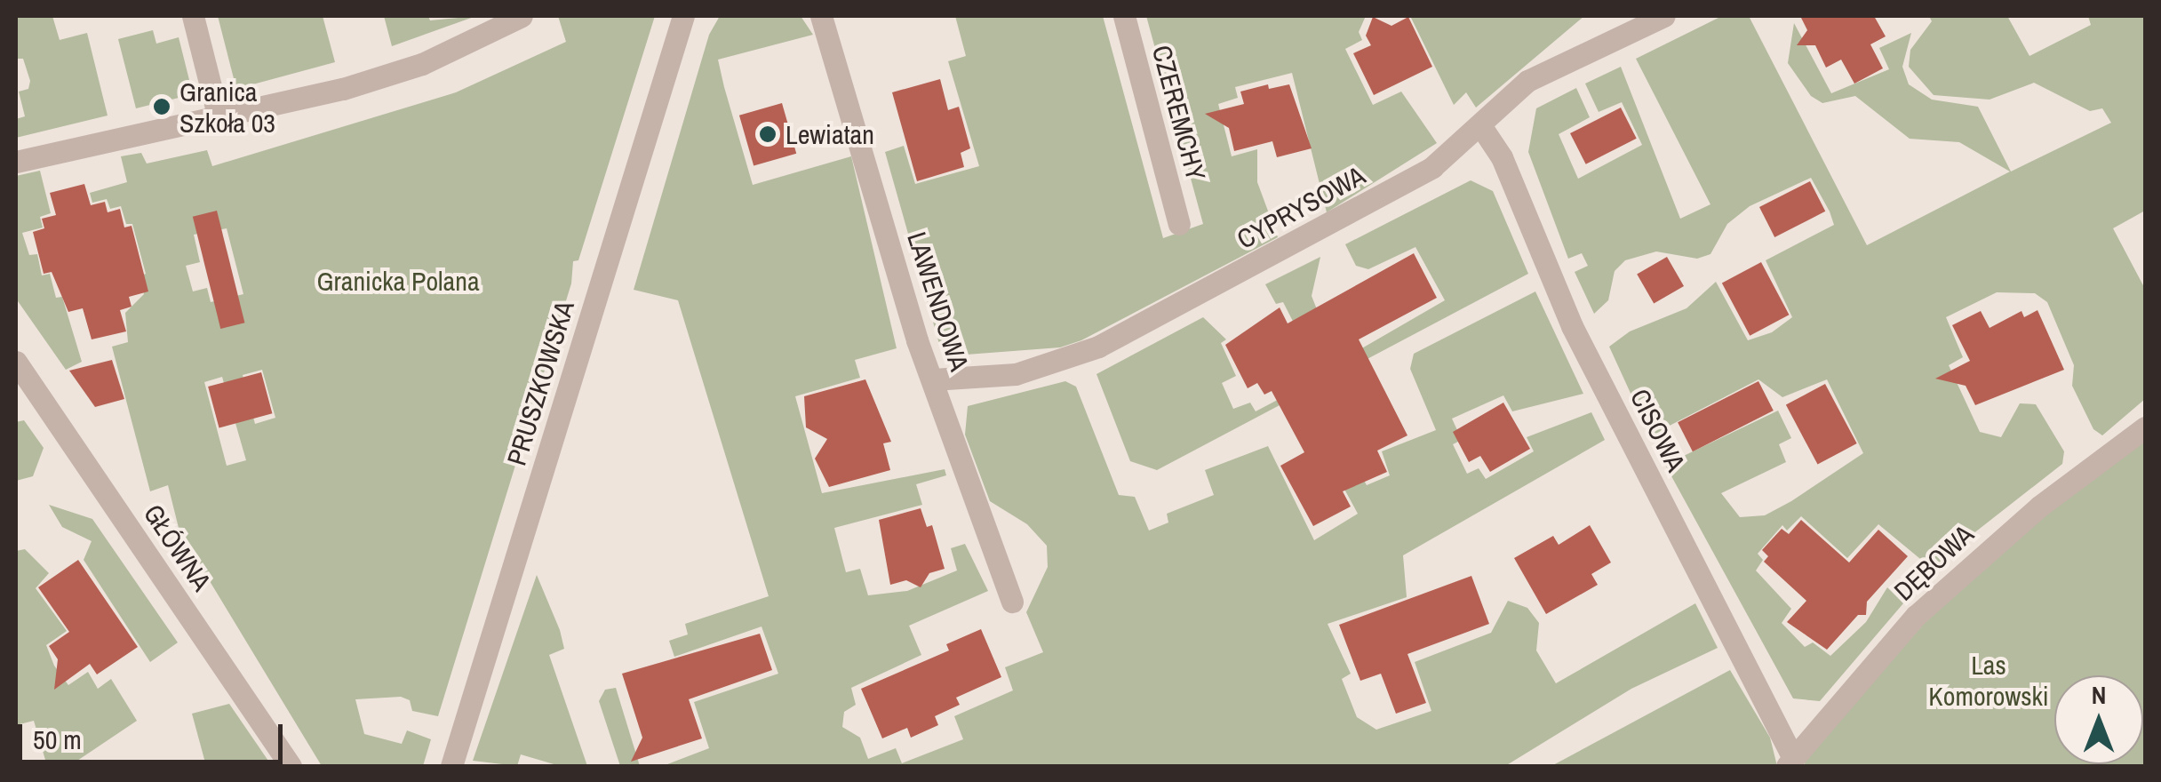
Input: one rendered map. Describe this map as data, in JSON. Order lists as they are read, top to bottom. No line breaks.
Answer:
{"streets":{"street":["CZEREMCHY","CYPRYSOWA","LAWENDOWA","PRUSZKOWSKA","CISOWA","GŁÓWNA","DĘBOWA"]},"crossings":[["CYPRYSOWA","LAWENDOWA"],["CYPRYSOWA","CISOWA"],["CISOWA","DĘBOWA"]],"parks":["Granicka Polana","Las Komorowski"],"places":["Granica Szkoła 03","Lewiatan"],"scale_bar":"50 m","north":"top"}
